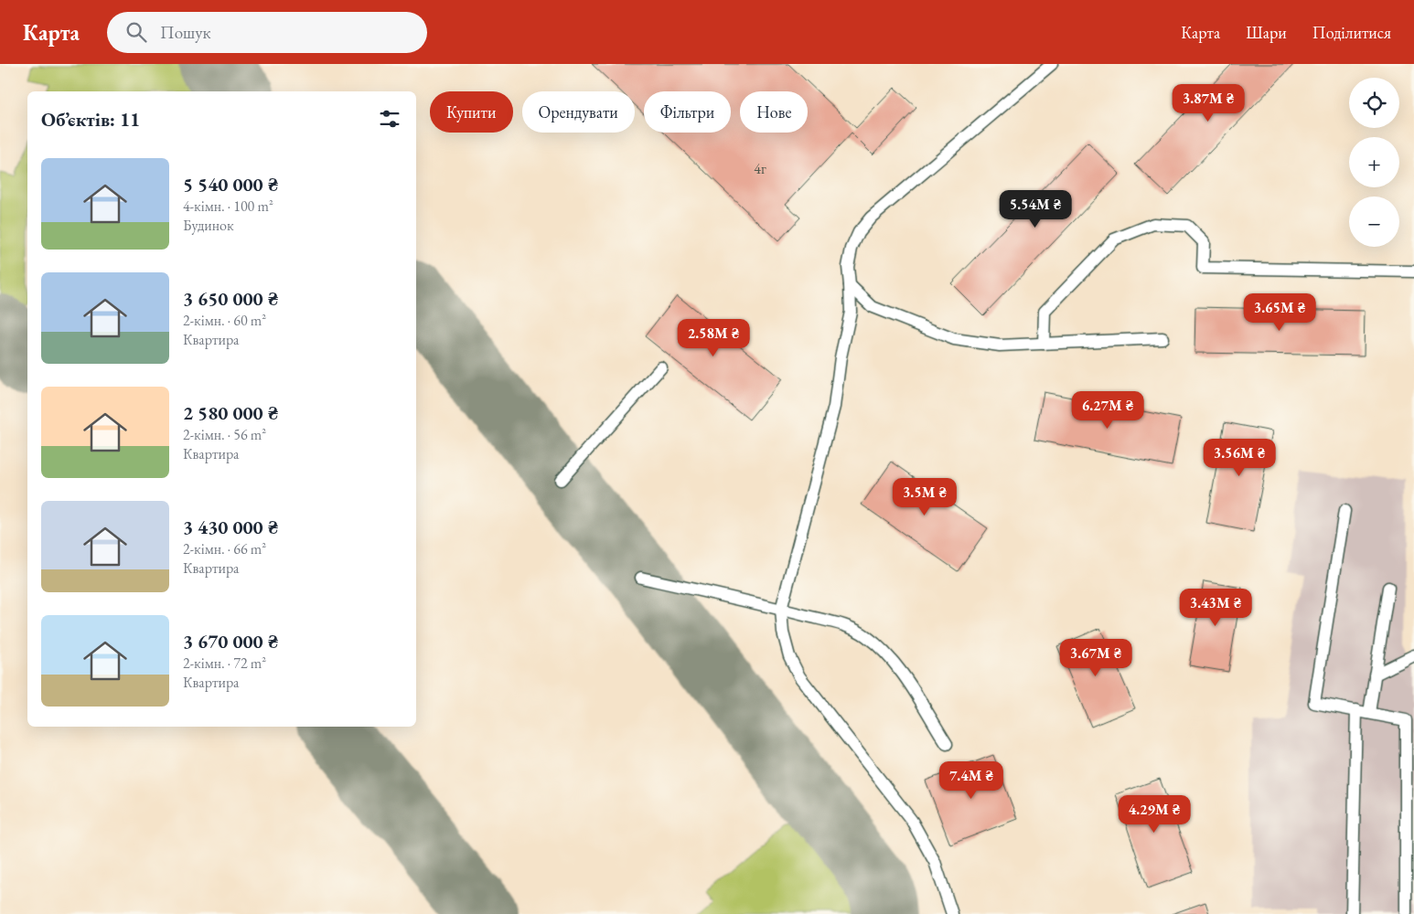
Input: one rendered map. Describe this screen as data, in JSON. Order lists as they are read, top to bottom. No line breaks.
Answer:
{"house_numbers":["4г"],"page":{"header":"Карта","search":"Пошук","nav":["Карта","Шари","Поділитися"],"map_buttons":["+","−"],"price":["3.87M ₴","5.54M ₴","3.65M ₴","2.58M ₴","6.27M ₴","3.56M ₴","3.5M ₴","3.43M ₴","3.67M ₴","7.4M ₴","4.29M ₴"],"chip":["Купити","Орендувати","Фільтри","Нове"],"heading":"Об’єктів: 11","list":[{"name":"5 540 000 ₴","note":"4-кімн. · 100 m² · Будинок"},{"name":"3 650 000 ₴","note":"2-кімн. · 60 m² · Квартира"},{"name":"2 580 000 ₴","note":"2-кімн. · 56 m² · Квартира"},{"name":"3 430 000 ₴","note":"2-кімн. · 66 m² · Квартира"},{"name":"3 670 000 ₴","note":"2-кімн. · 72 m² · Квартира"}]}}
